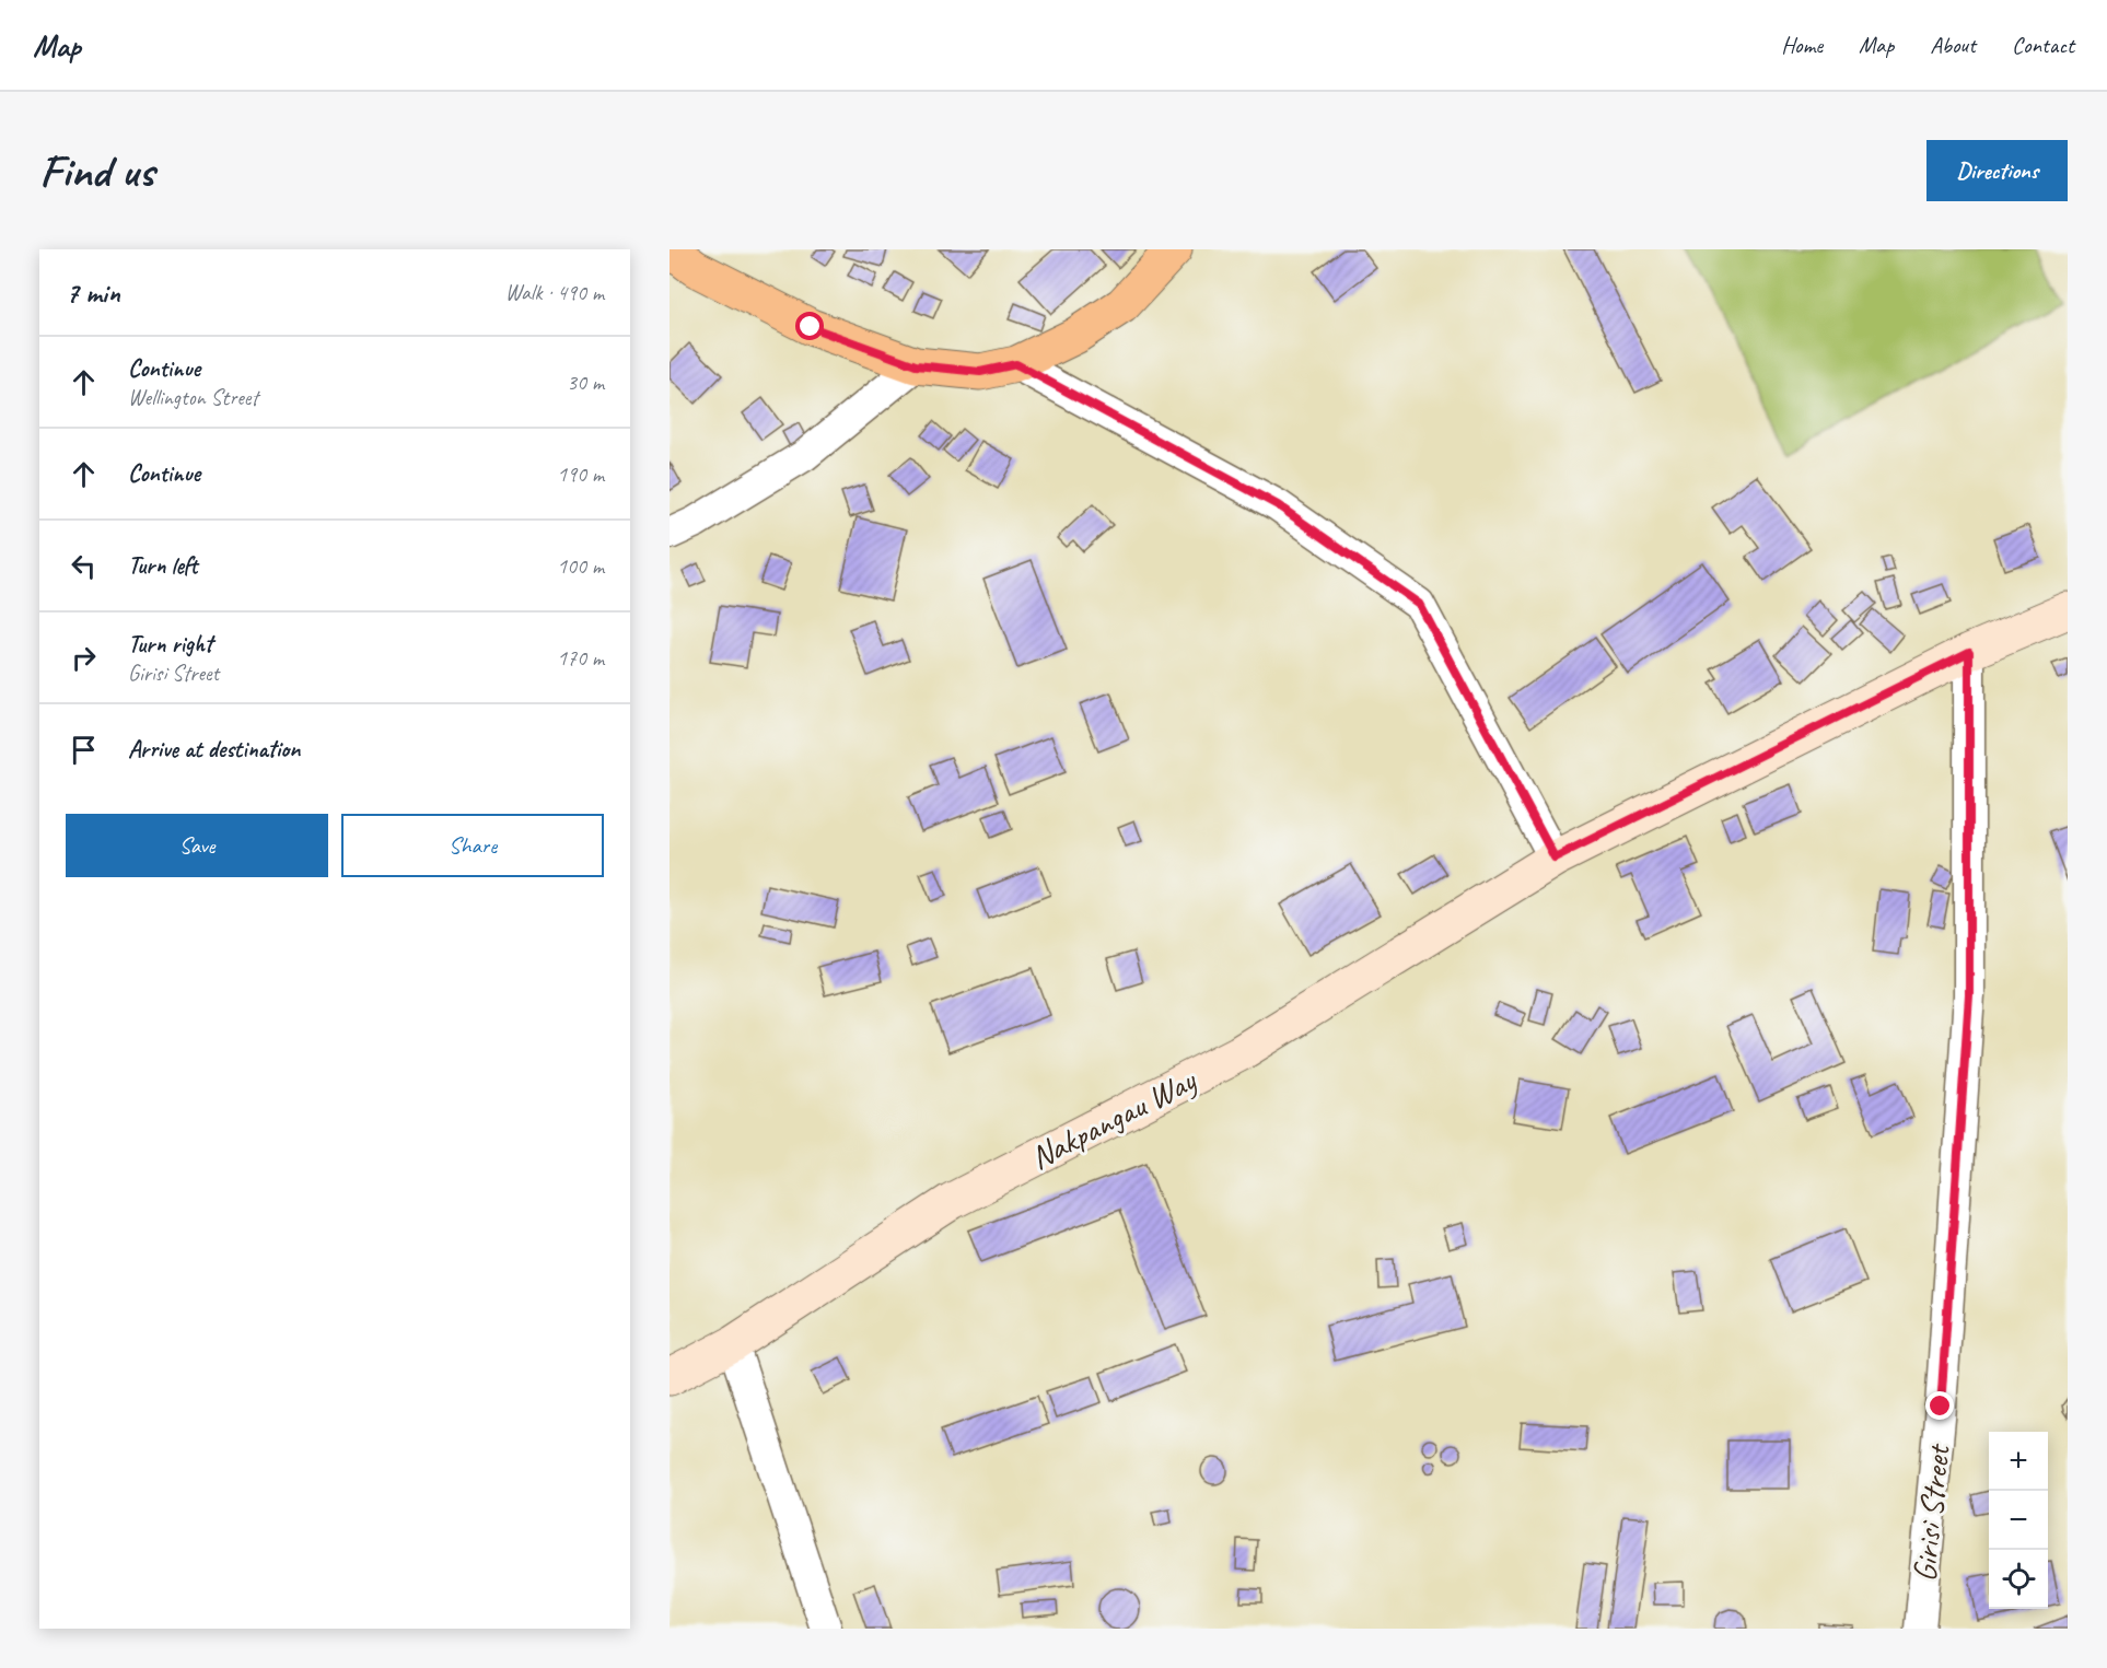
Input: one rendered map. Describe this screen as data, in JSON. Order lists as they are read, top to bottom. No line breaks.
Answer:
{"streets":{"street":["Nakpangau Way","Girisi Street"]},"crossings":[["Nakpangau Way","Girisi Street"]],"page":{"header":"Map","nav":["Home","Map","About","Contact"],"buttons":["Directions",["Save","Share"]],"title":"Find us","heading":["7 min","Walk · 490 m"],"list":[["Continue","Wellington Street","30 m"],["Continue","190 m"],["Turn left","100 m"],["Turn right","Girisi Street","170 m"],"Arrive at destination"],"map_buttons":["+","−"]}}
